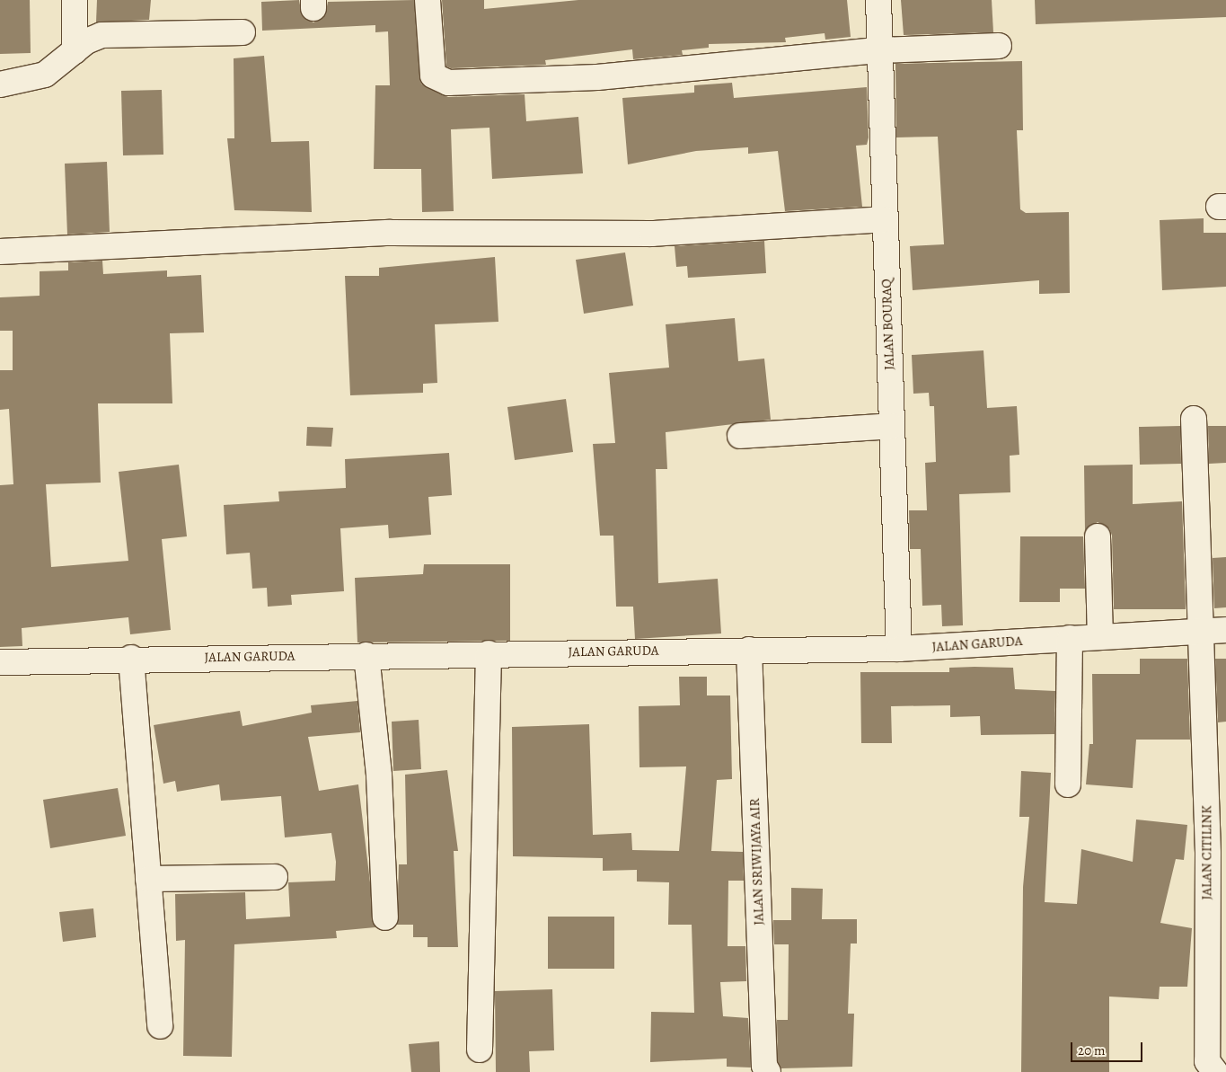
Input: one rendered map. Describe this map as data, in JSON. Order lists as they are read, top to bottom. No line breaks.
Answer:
{"streets":{"street":["JALAN BOURAQ","JALAN GARUDA","JALAN CITILINK","JALAN SRIWIJAYA AIR"]},"crossings":[["JALAN BOURAQ","JALAN GARUDA"],["JALAN GARUDA","JALAN CITILINK"],["JALAN GARUDA","JALAN SRIWIJAYA AIR"]],"scale_bar":"20 m"}
